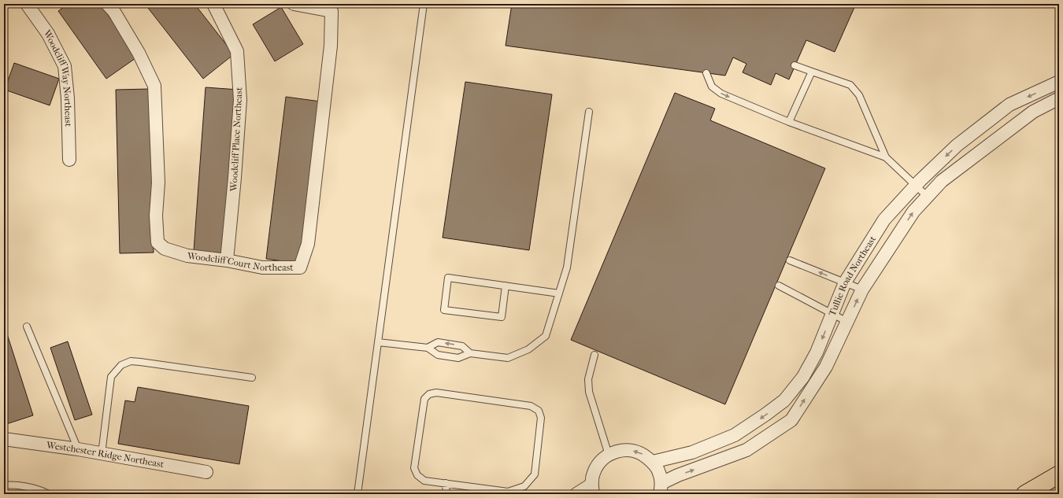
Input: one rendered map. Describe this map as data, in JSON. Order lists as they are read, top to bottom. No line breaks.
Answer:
{"streets":{"street":["Woodcliff Way Northeast","Woodcliff Place Northeast","Woodcliff Court Northeast","Tullie Road Northeast","Westchester Ridge Northeast"]},"crossings":[["Woodcliff Place Northeast","Woodcliff Court Northeast"]]}
